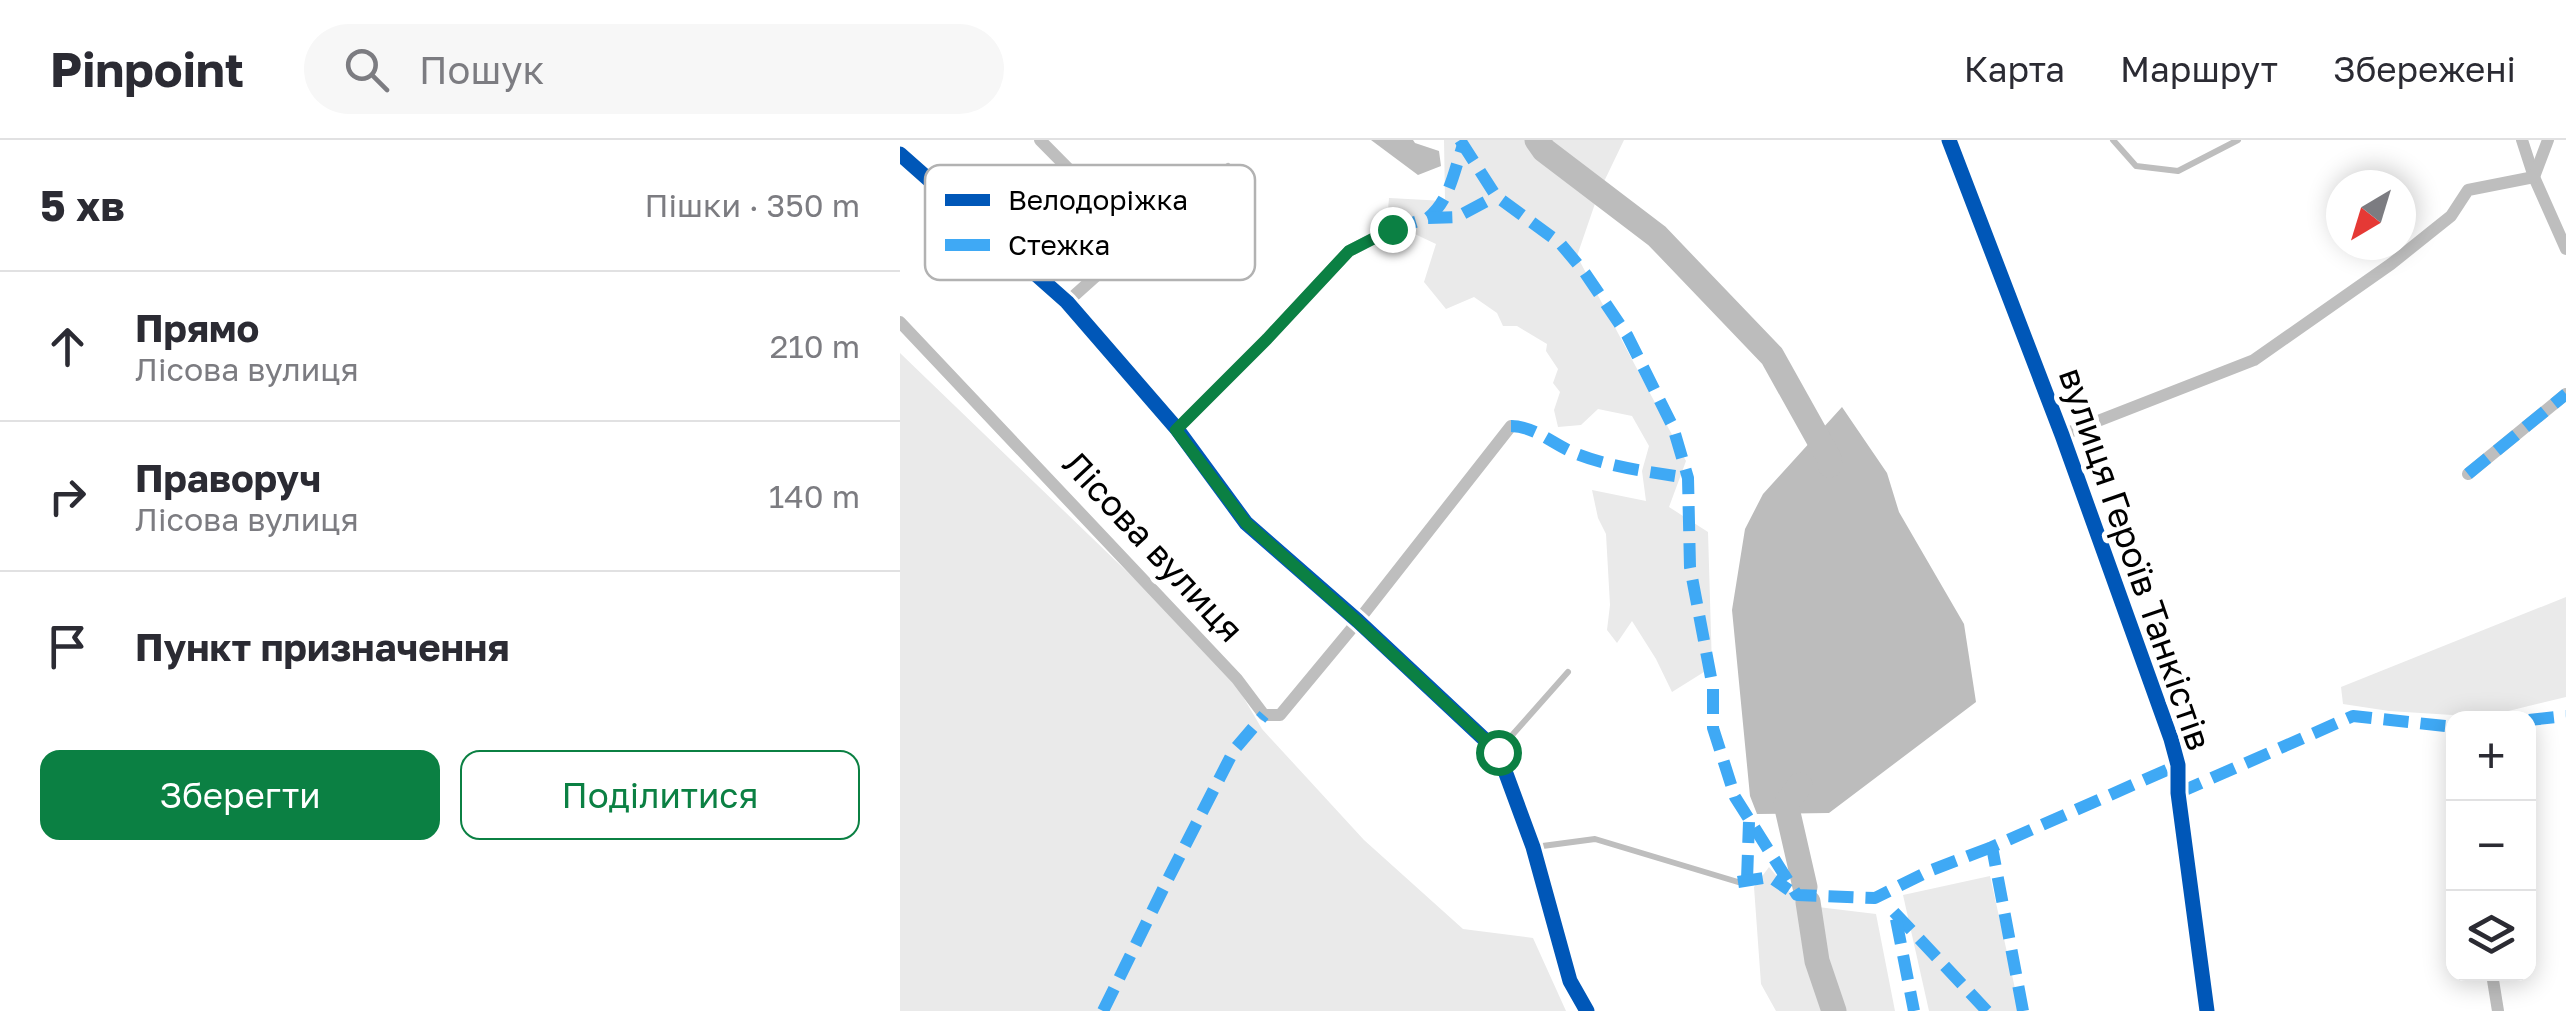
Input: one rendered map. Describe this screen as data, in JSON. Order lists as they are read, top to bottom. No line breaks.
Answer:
{"streets":{"street":["Лісова вулиця","вулиця Героїв Танкістів"]},"legend":["Велодоріжка","Стежка"],"north":"bottom left","page":{"header":"Pinpoint","search":"Пошук","nav":["Карта","Маршрут","Збережені"],"heading":["5 хв","Пішки · 350 m"],"list":[["Прямо","Лісова вулиця","210 m"],["Праворуч","Лісова вулиця","140 m"],"Пункт призначення"],"map_buttons":["+","−"],"buttons":["Зберегти","Поділитися"]}}
